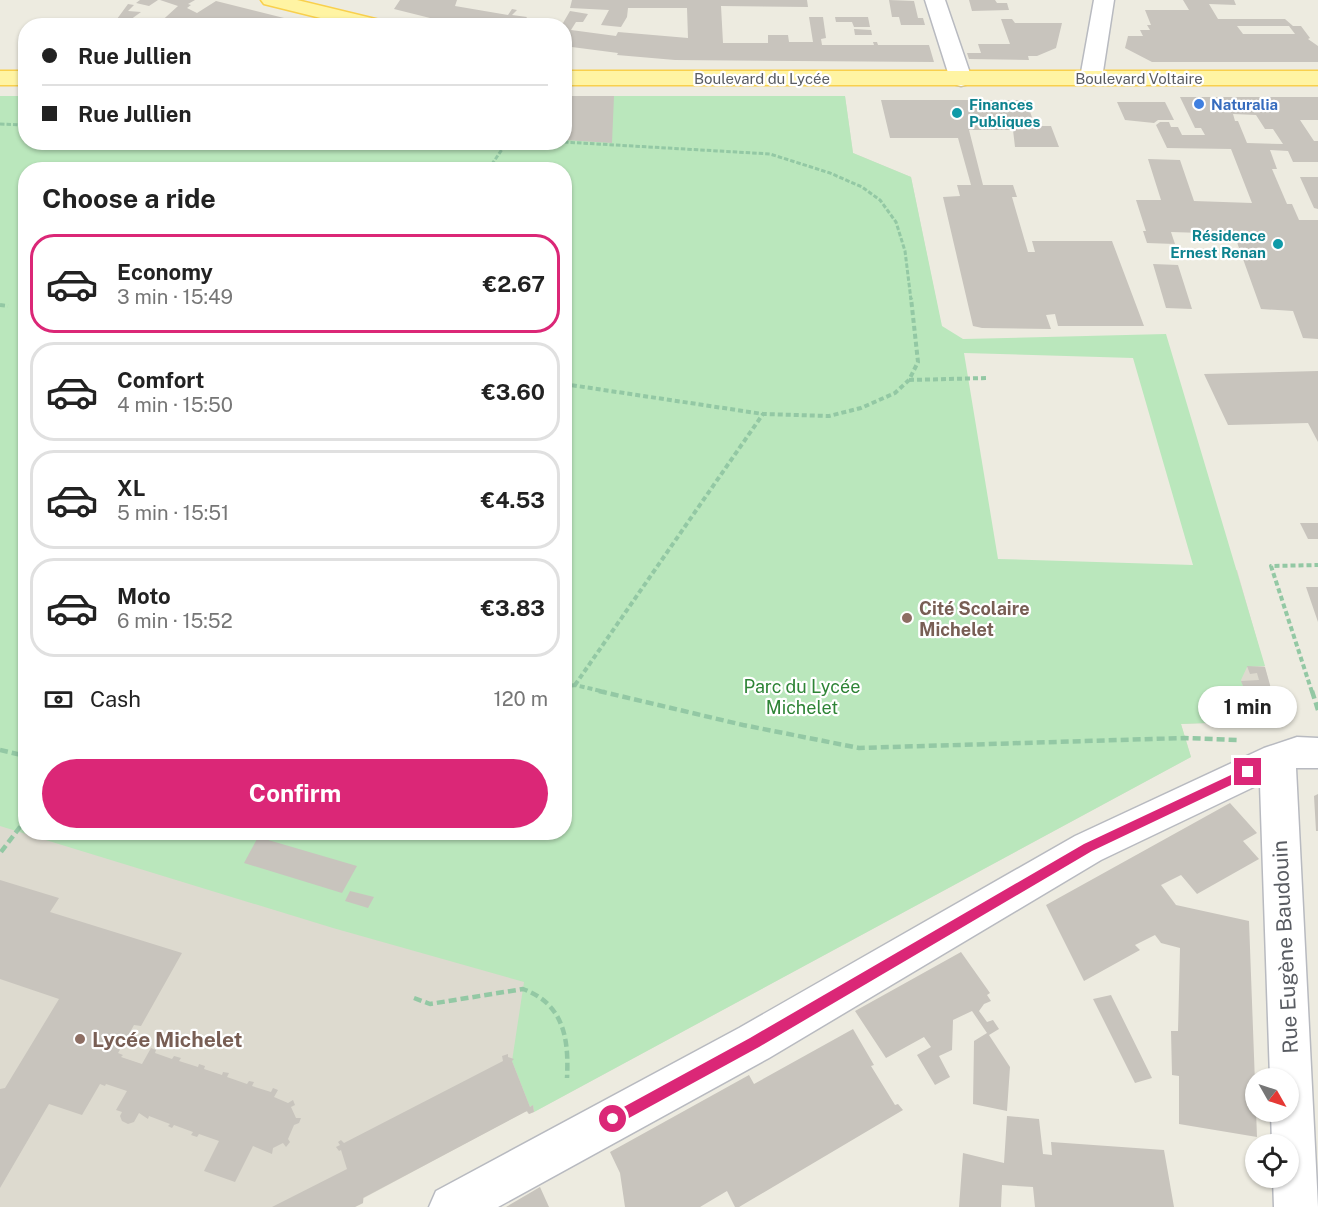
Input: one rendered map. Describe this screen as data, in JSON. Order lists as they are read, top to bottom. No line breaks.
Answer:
{"streets":{"main road":["Boulevard du Lycée","Boulevard Voltaire"],"street":["Rue Eugène Baudouin"]},"crossings":[["Boulevard du Lycée","Boulevard Voltaire"]],"parks":["Parc du Lycée Michelet"],"places":["Naturalia","Finances Publiques","Résidence Ernest Renan","Cité Scolaire Michelet","Lycée Michelet"],"north":"bottom right","page":{"banner":["Rue Jullien","Rue Jullien"],"heading":"Choose a ride","list":[{"name":"Economy","note":"3 min · 15:49","value":"€2.67"},{"name":"Comfort","note":"4 min · 15:50","value":"€3.60"},{"name":"XL","note":"5 min · 15:51","value":"€4.53"},{"name":"Moto","note":"6 min · 15:52","value":"€3.83"}],"pay":["Cash","120 m"],"bubble":"1 min","buttons":"Confirm"}}
